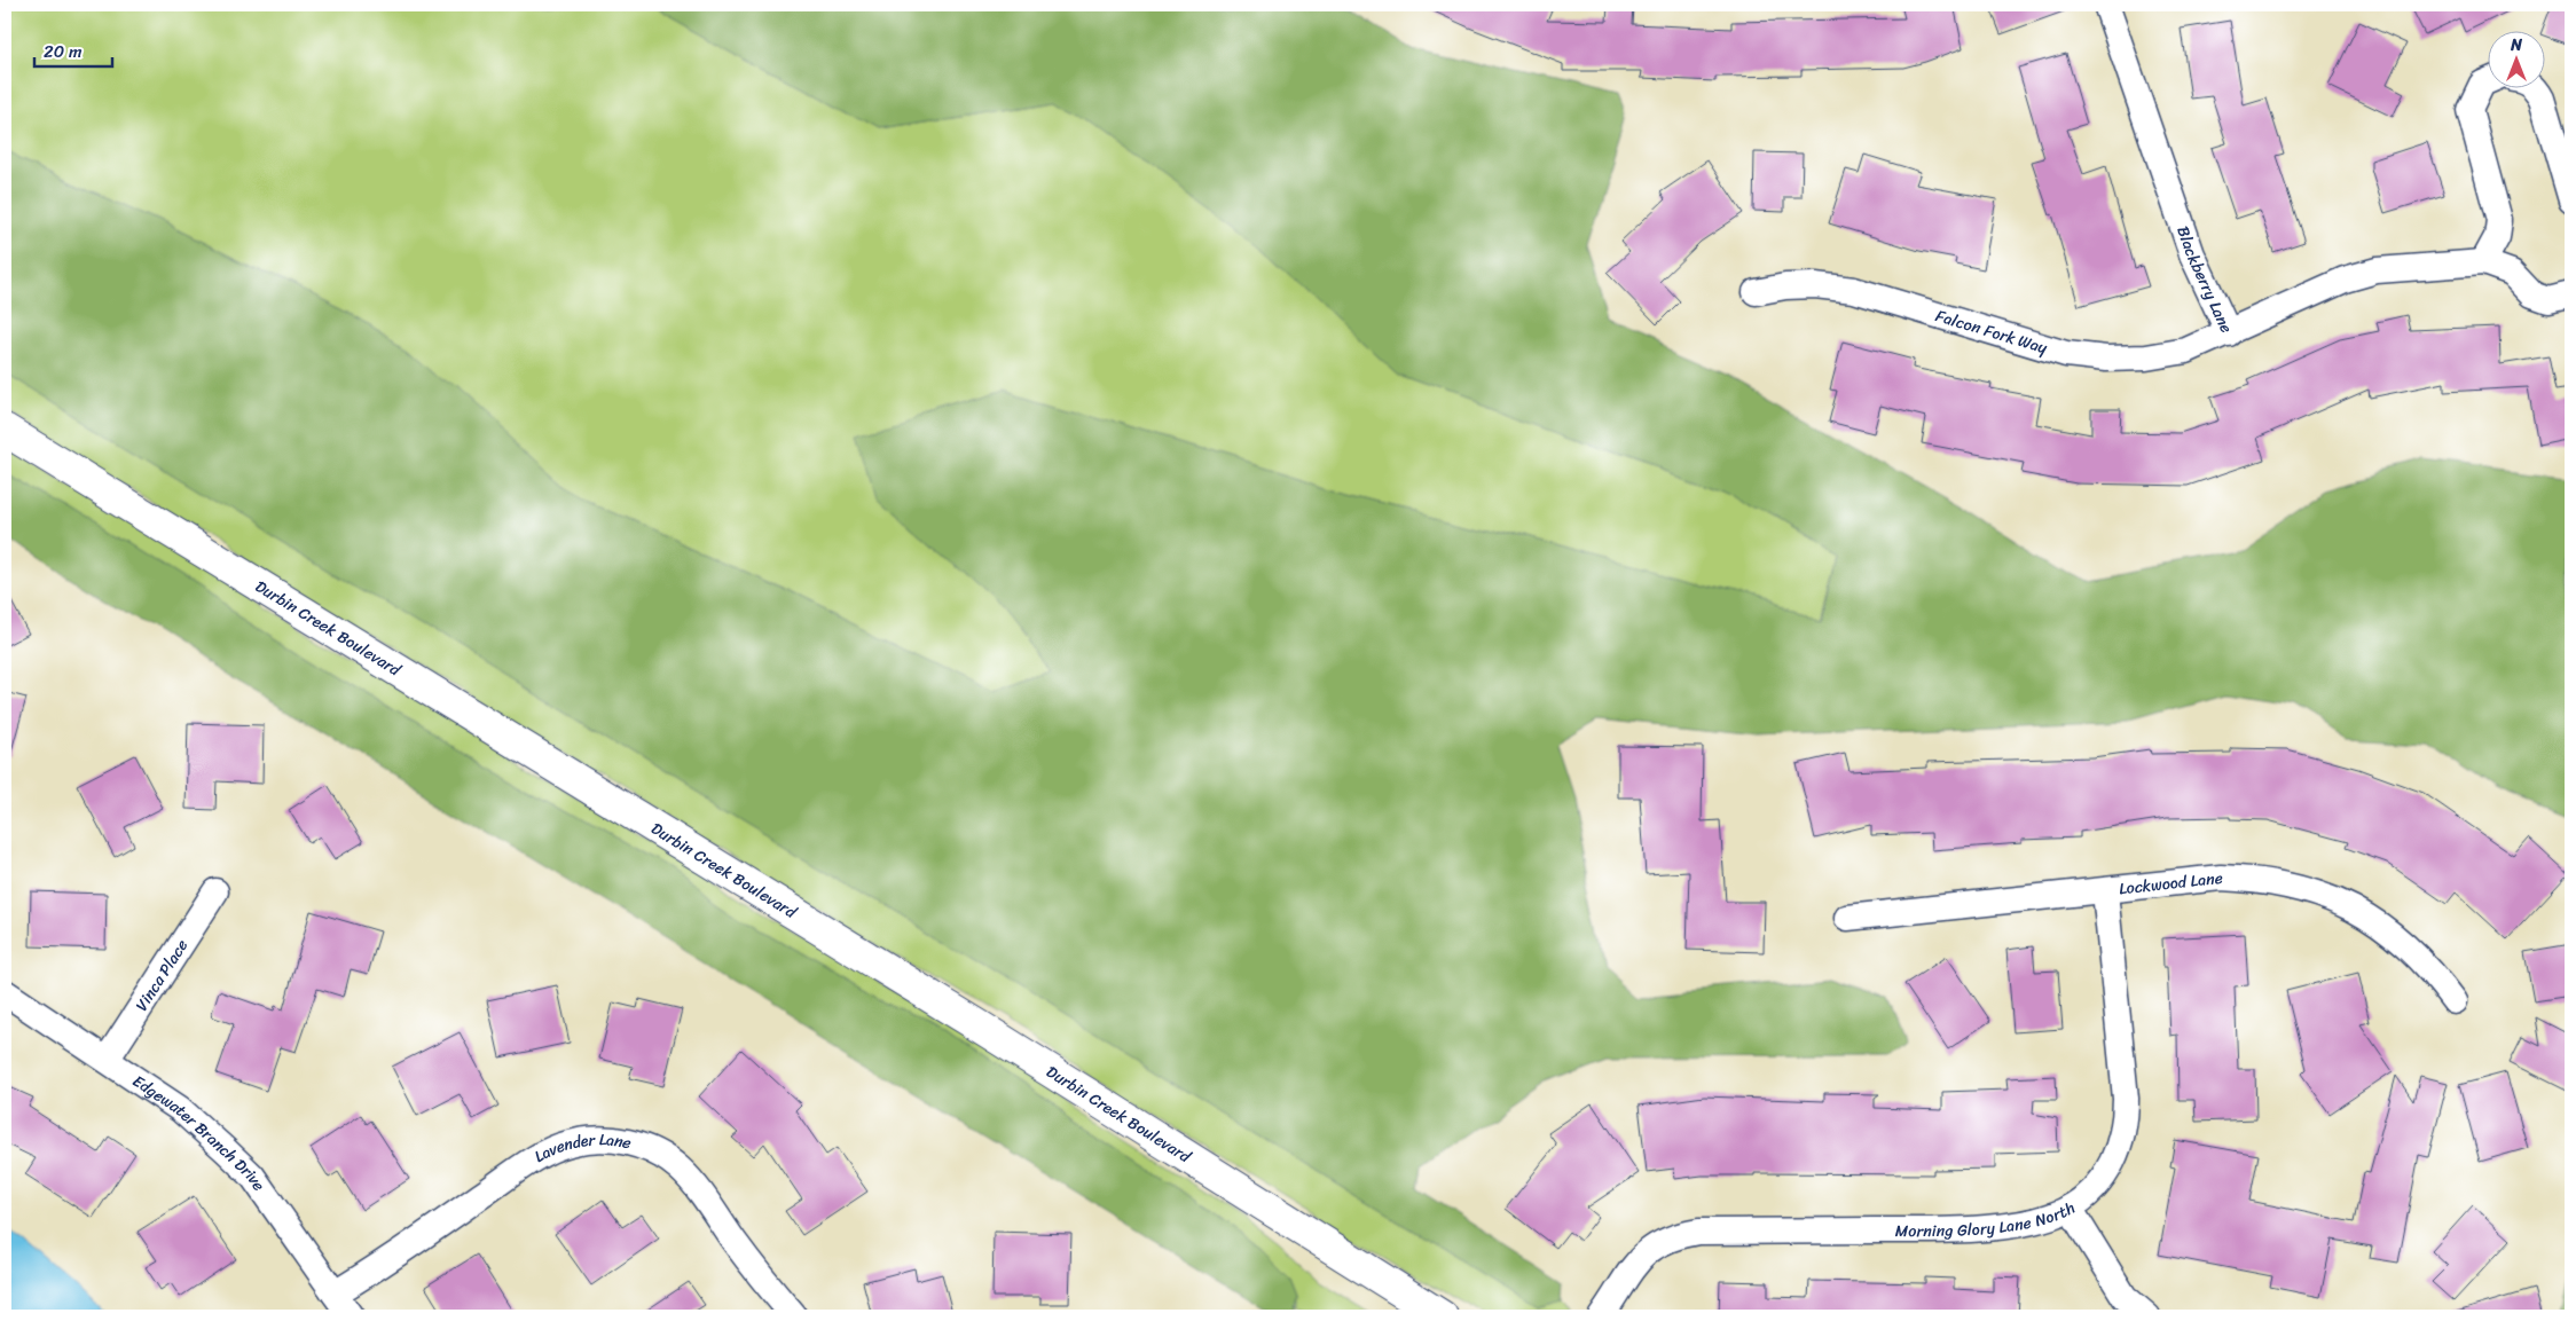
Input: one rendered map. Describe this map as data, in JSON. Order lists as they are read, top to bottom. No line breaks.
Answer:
{"streets":{"street":["Blackberry Lane","Falcon Fork Way","Durbin Creek Boulevard","Lockwood Lane","Vinca Place","Edgewater Branch Drive","Lavender Lane","Morning Glory Lane North"]},"crossings":[["Blackberry Lane","Falcon Fork Way"],["Lockwood Lane","Morning Glory Lane North"],["Vinca Place","Edgewater Branch Drive"],["Edgewater Branch Drive","Lavender Lane"]],"scale_bar":"20 m","north":"top"}
